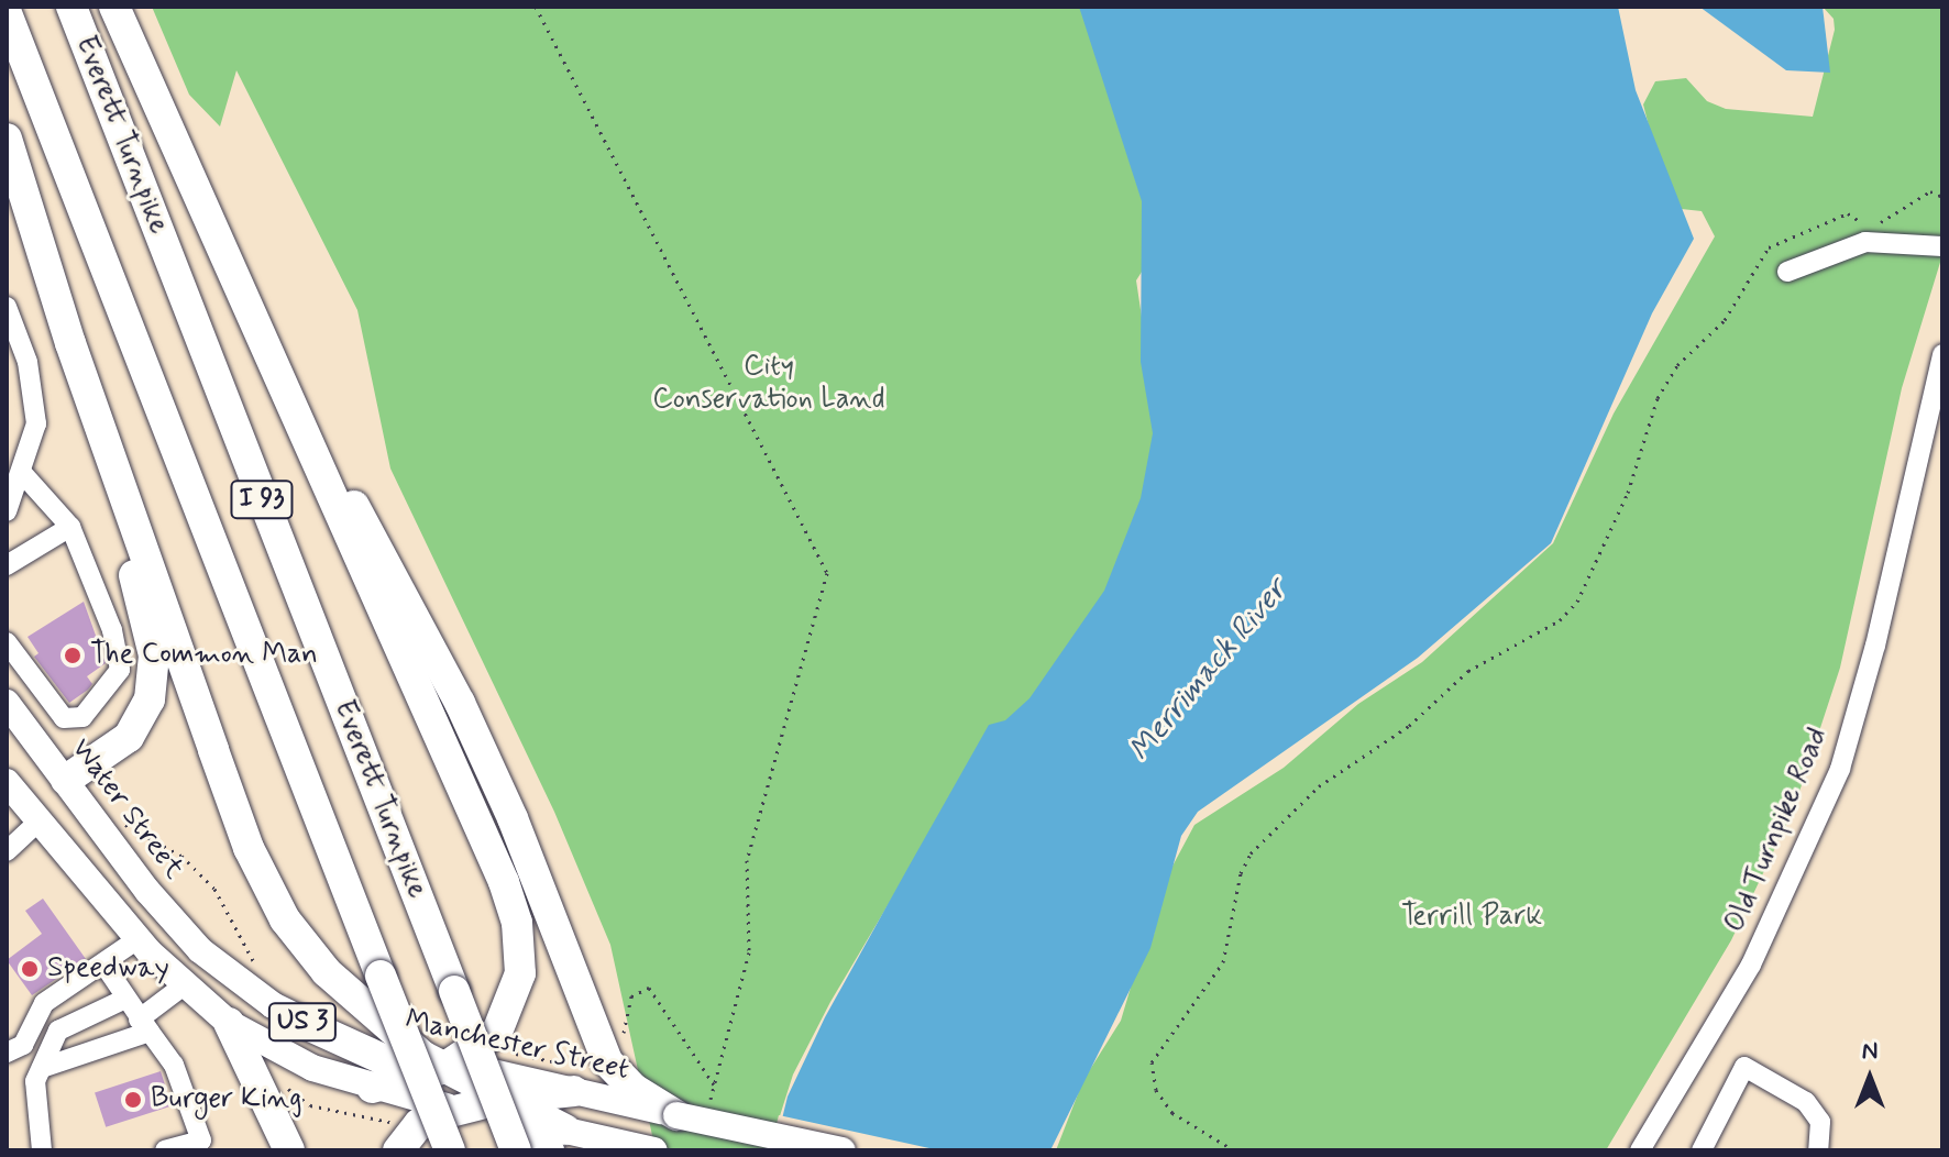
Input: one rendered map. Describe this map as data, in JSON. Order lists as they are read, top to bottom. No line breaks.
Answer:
{"streets":{"highway":["Everett Turnpike","I 93"],"main road":["Water Street","US 3","Manchester Street"],"street":["Old Turnpike Road"]},"water":["Merrimack River"],"parks":["City Conservation Land","Terrill Park"],"places":["The Common Man","Speedway","Burger King"],"north":"top"}
